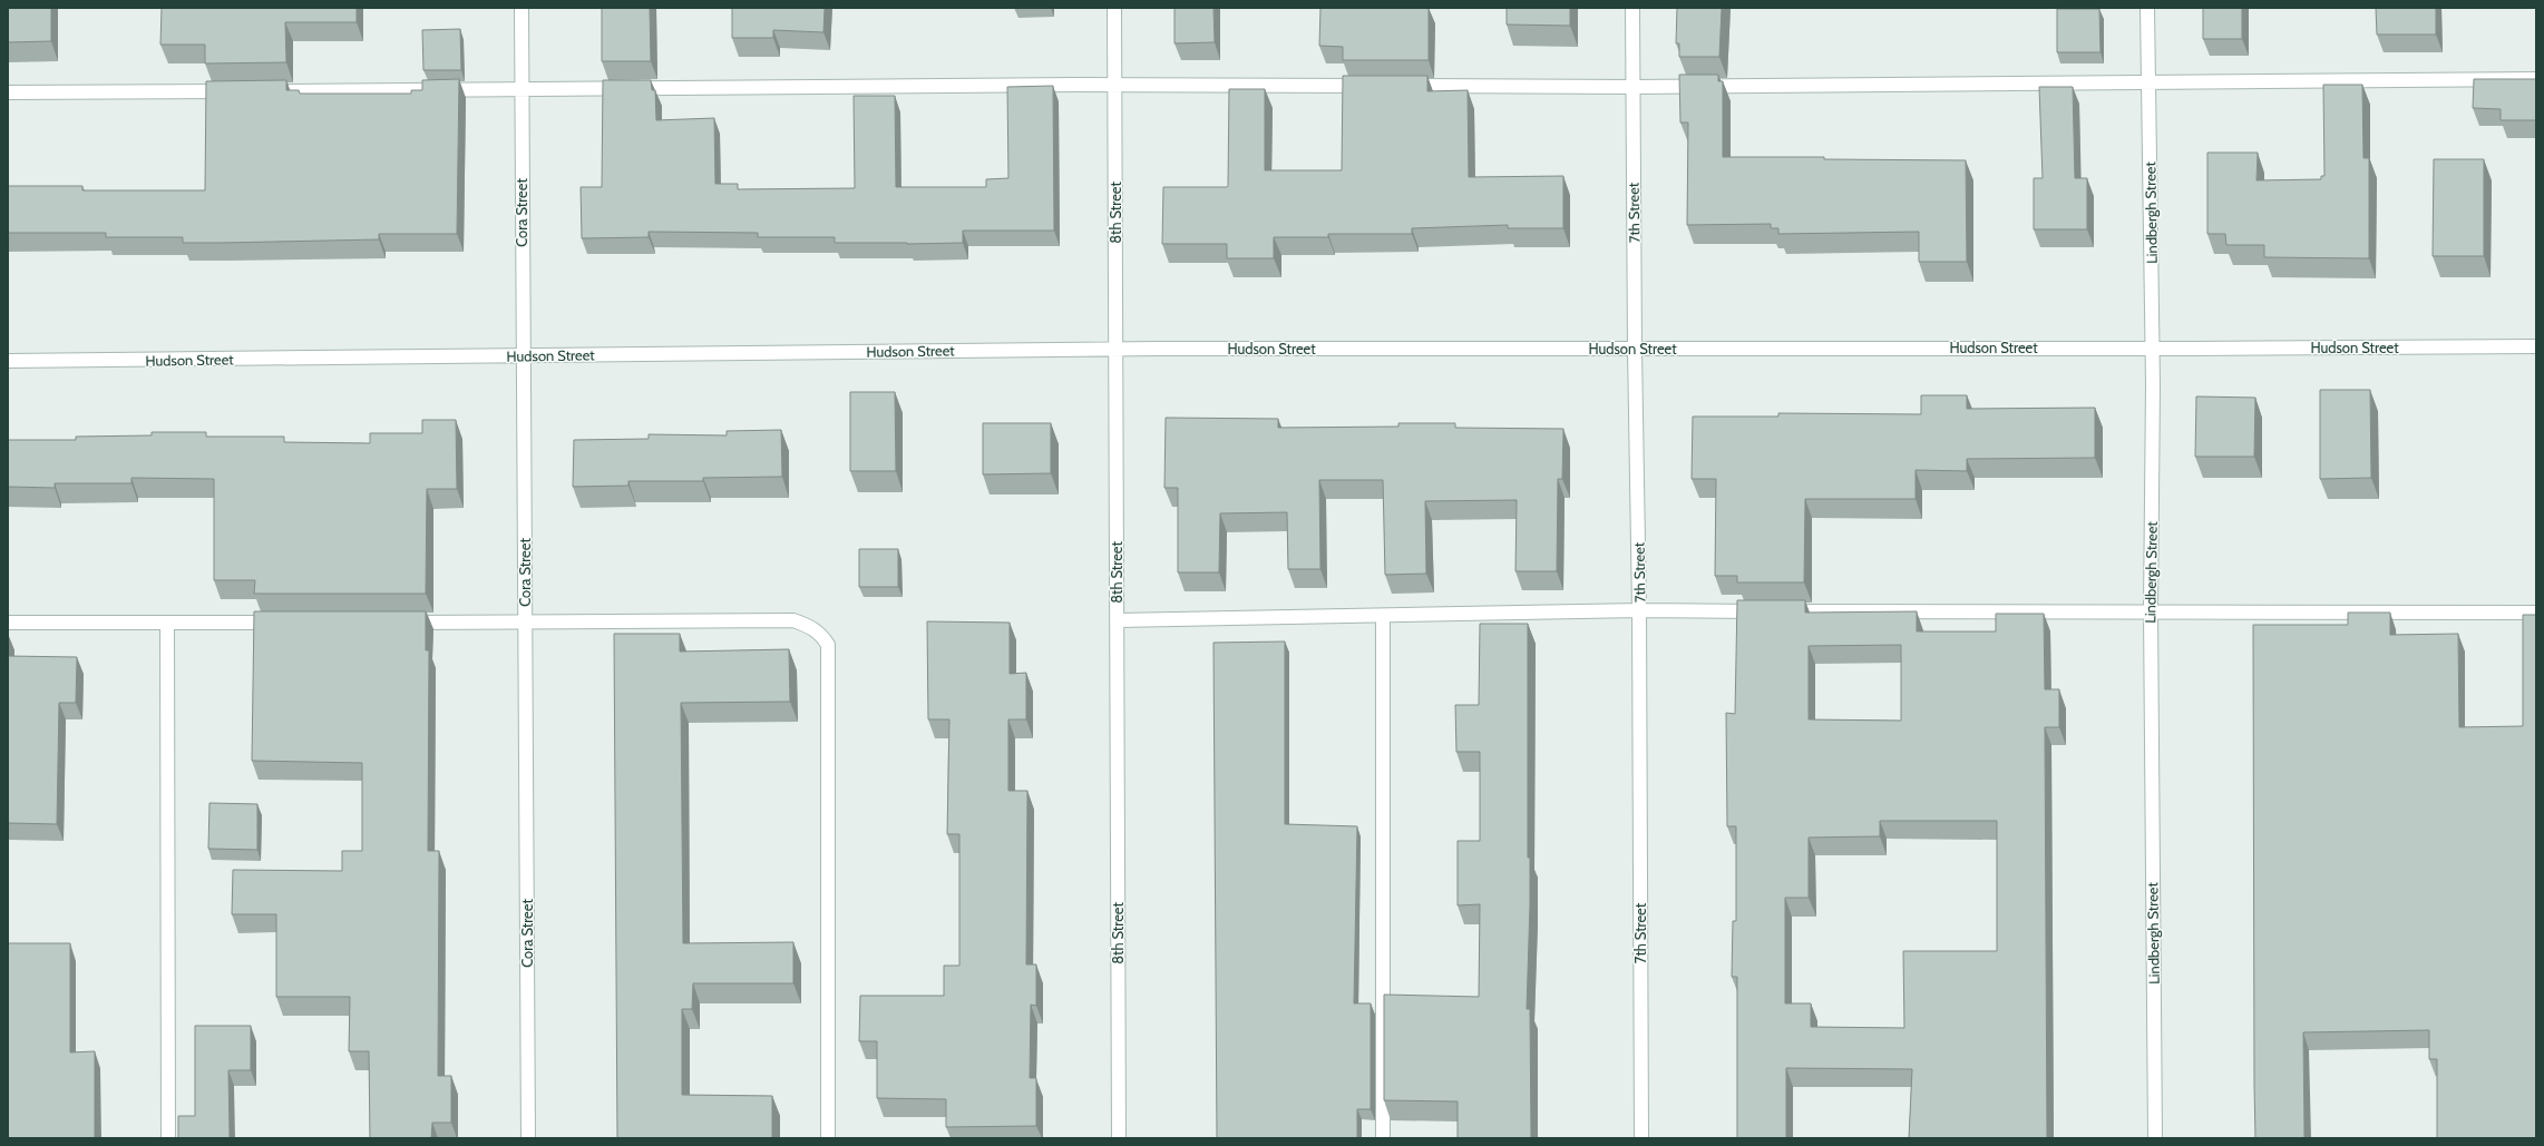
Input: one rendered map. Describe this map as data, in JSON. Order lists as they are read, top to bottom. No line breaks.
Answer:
{"streets":{"street":["Cora Street","8th Street","7th Street","Lindbergh Street","Hudson Street"]},"crossings":[["Cora Street","Hudson Street"],["8th Street","Hudson Street"],["7th Street","Hudson Street"],["Lindbergh Street","Hudson Street"]]}
